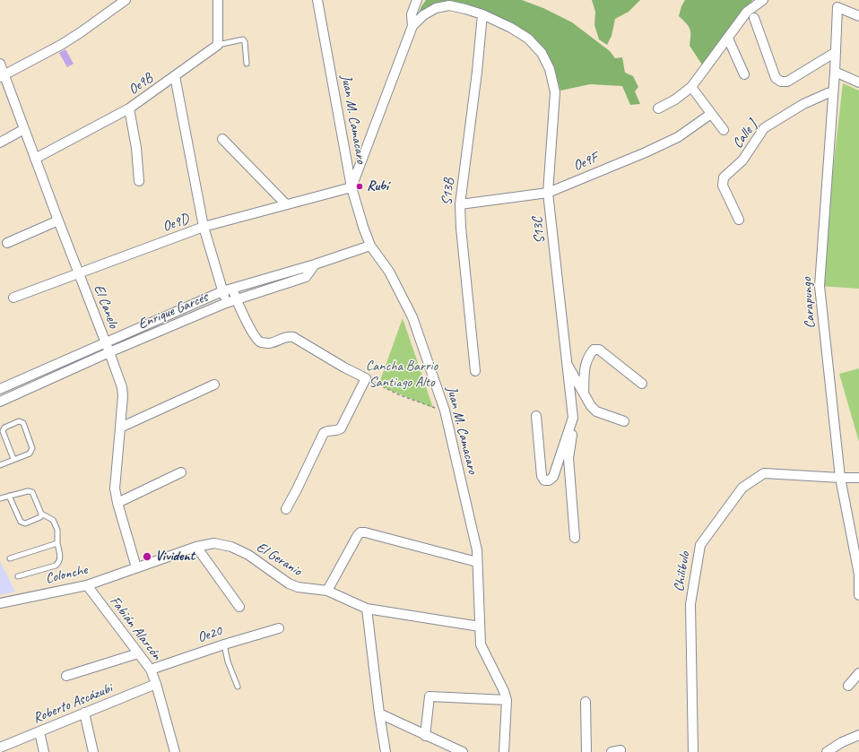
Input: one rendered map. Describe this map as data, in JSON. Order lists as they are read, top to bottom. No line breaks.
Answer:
{"streets":{"street":["Oe9B","Juan M. Camacaro","Calle J","Oe9F","S13B","Oe9D","S13C","Carapungo","El Canelo","Enrique Garcés","El Geranio","Chilibulo","Colonche","Fabián Alarcón","Oe20","Roberto Ascázubi"]},"crossings":[["Oe9B","El Canelo"],["Juan M. Camacaro","Oe9D"],["Juan M. Camacaro","Enrique Garcés"],["Juan M. Camacaro","El Geranio"],["Calle J","Carapungo"],["Oe9F","S13B"],["Oe9F","S13C"],["S13B","S13C"],["Oe9D","El Canelo"],["Carapungo","Chilibulo"],["El Canelo","Enrique Garcés"],["El Canelo","El Geranio"],["El Canelo","Colonche"],["El Geranio","Colonche"],["Colonche","Fabián Alarcón"],["Fabián Alarcón","Oe20"],["Fabián Alarcón","Roberto Ascázubi"]],"parks":["Cancha Barrio Santiago Alto"],"places":["Rubí","Vivident"]}
